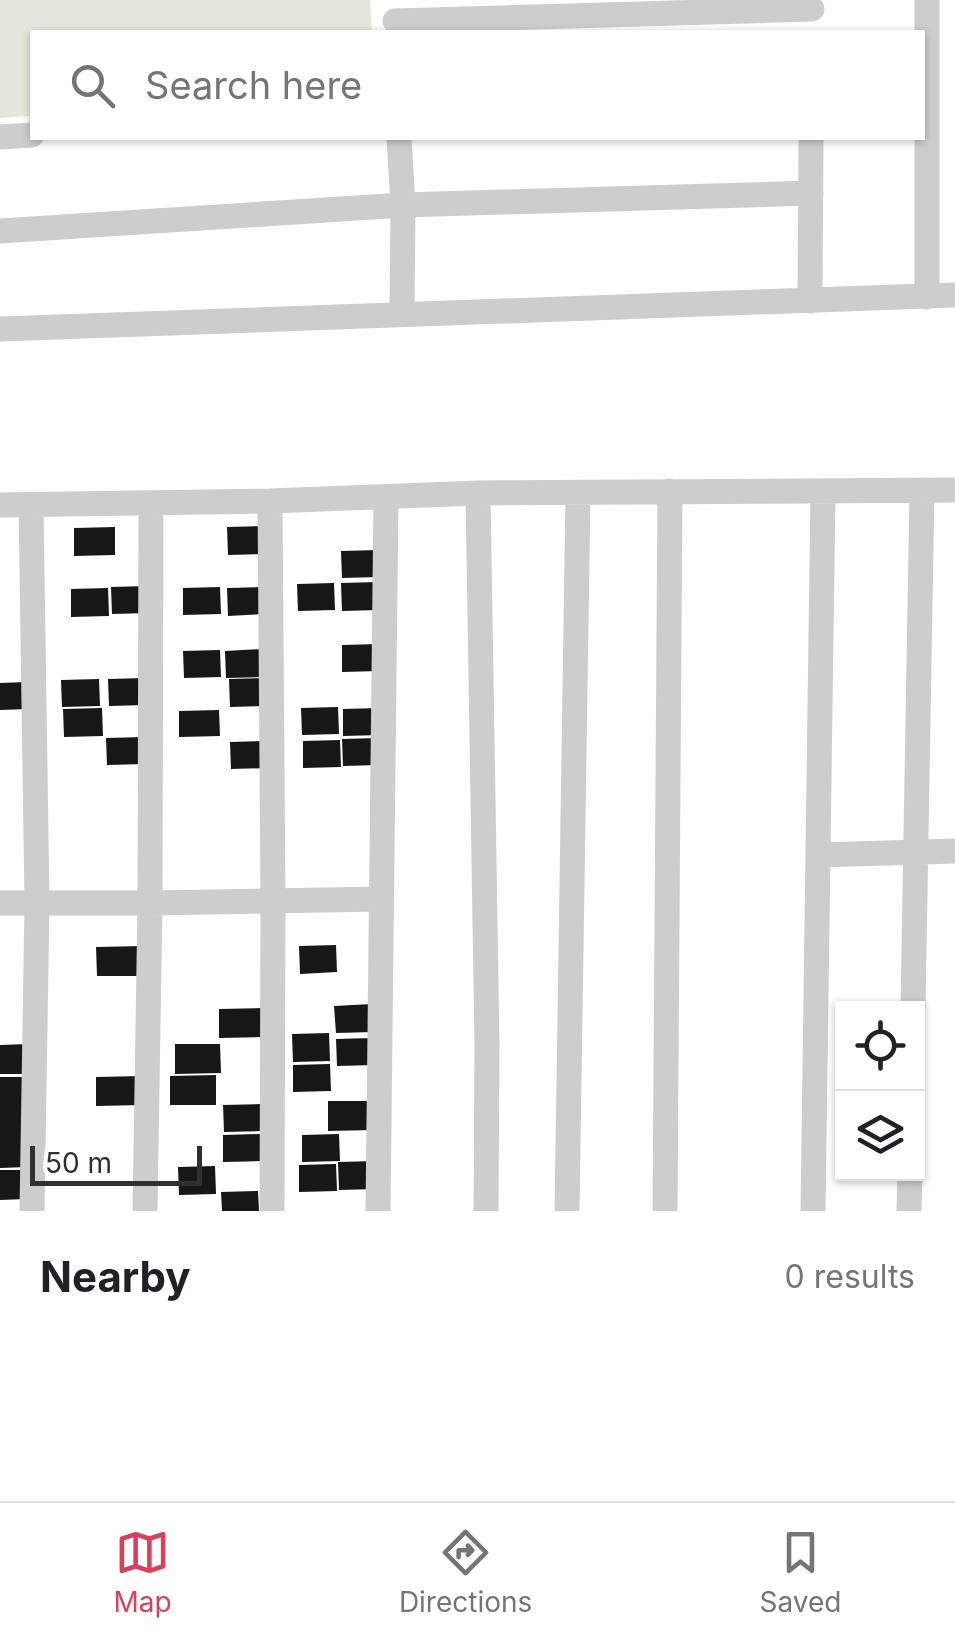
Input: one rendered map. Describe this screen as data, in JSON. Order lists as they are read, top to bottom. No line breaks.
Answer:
{"scale_bar":"50 m","page":{"search":"Search here","scale":"50 m","heading":["Nearby","0 results"],"nav":["Map","Directions","Saved"]}}
